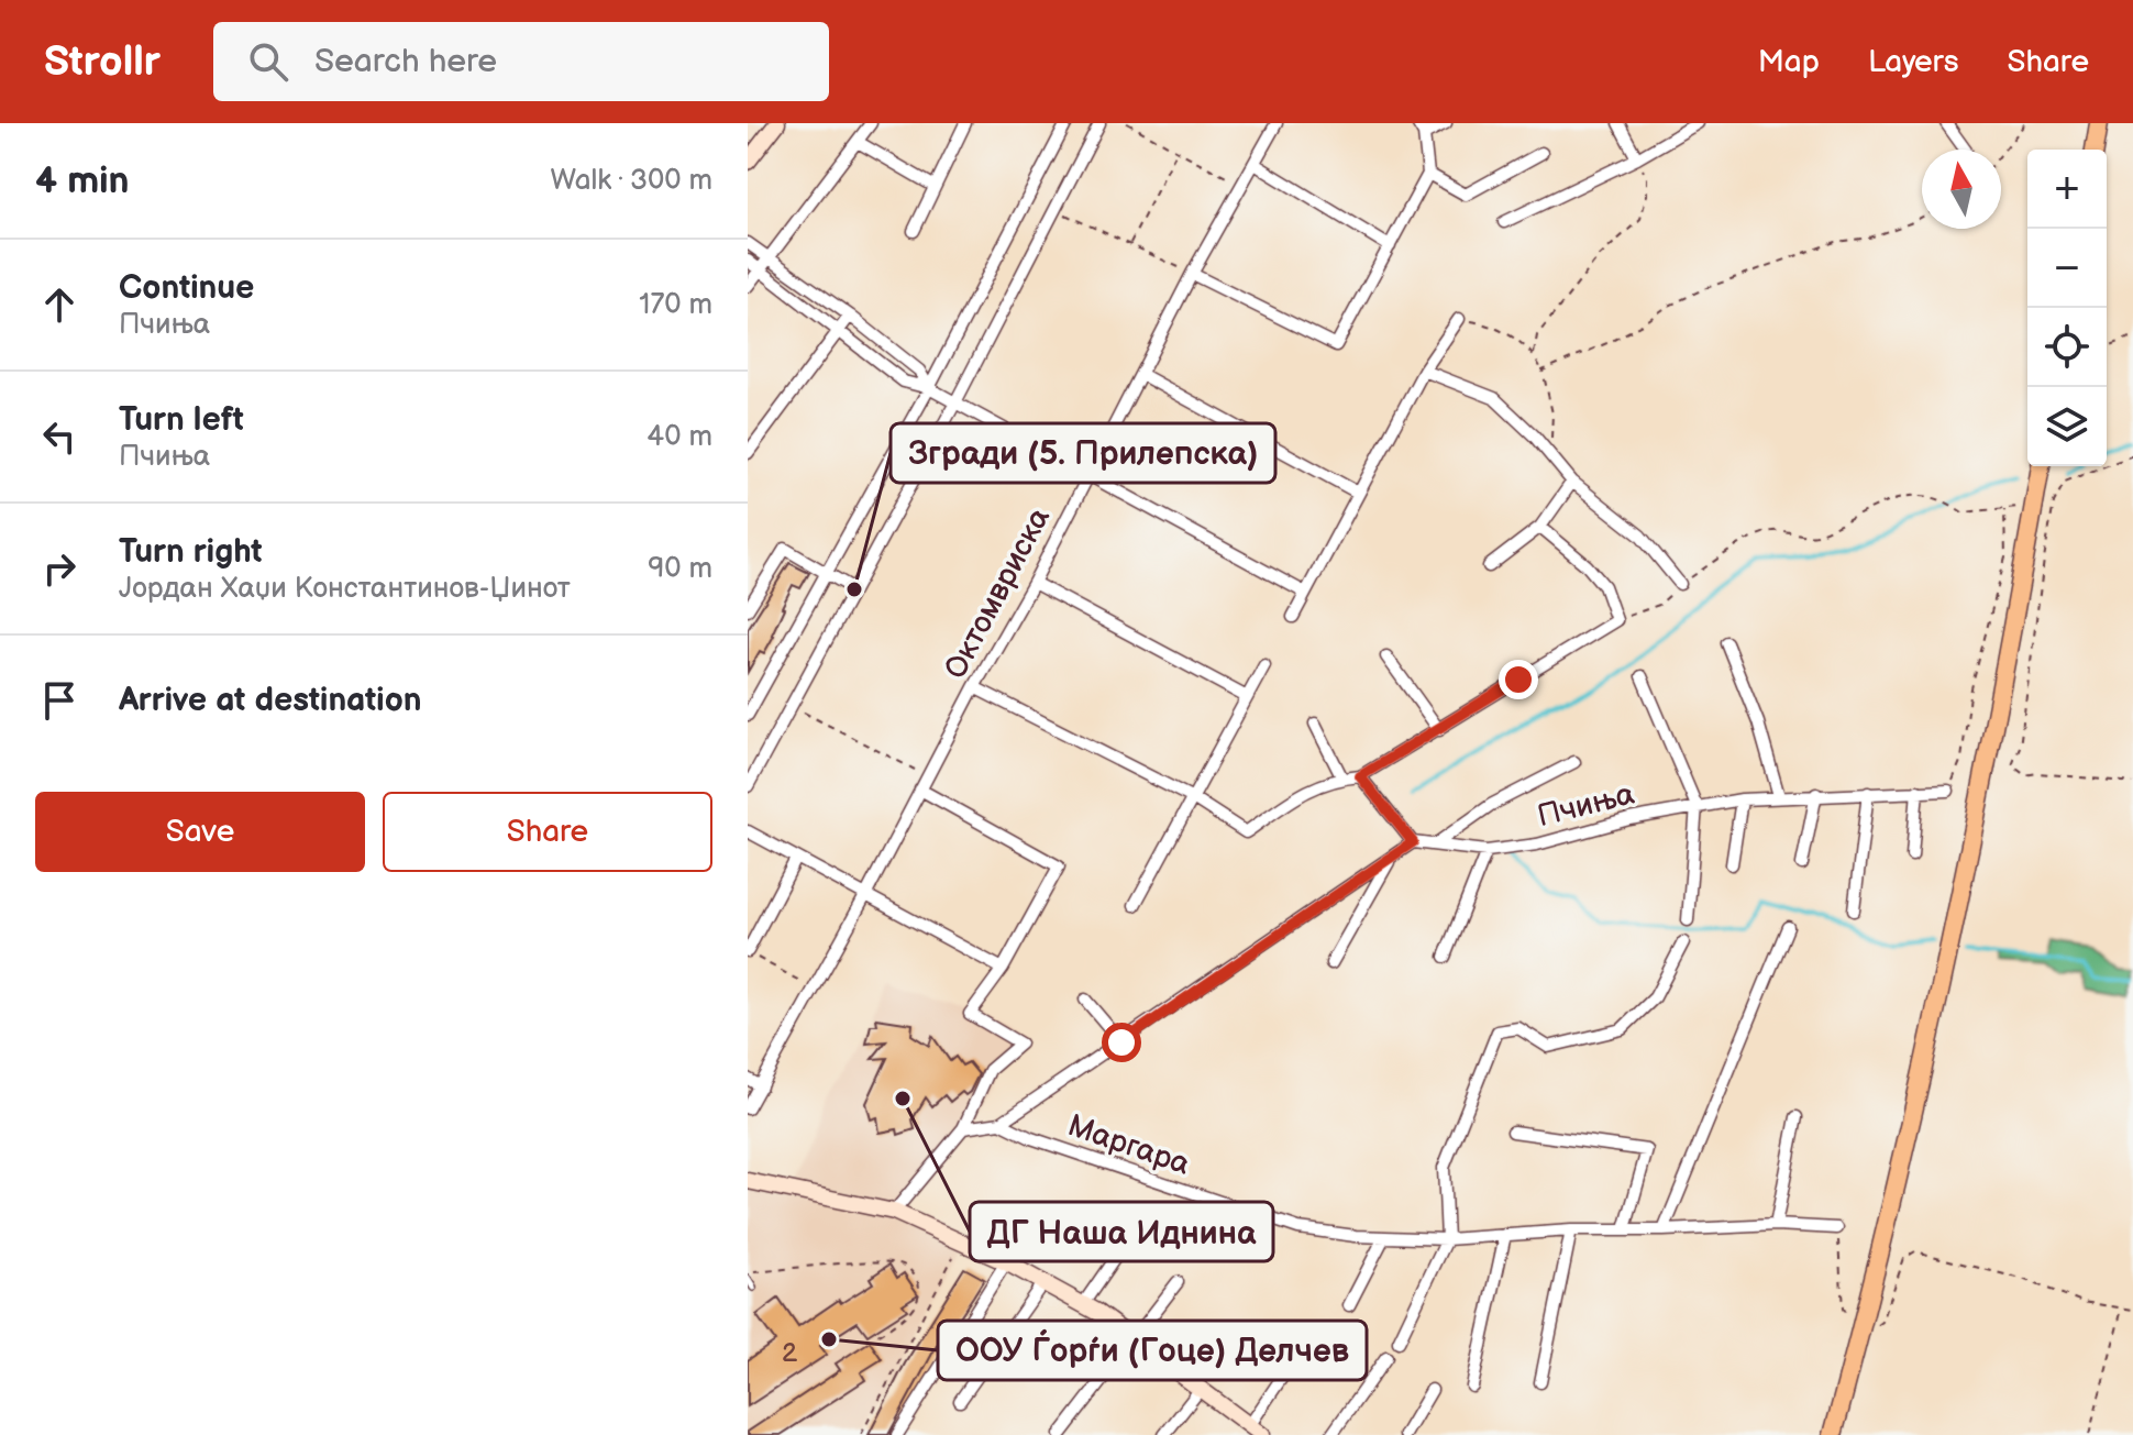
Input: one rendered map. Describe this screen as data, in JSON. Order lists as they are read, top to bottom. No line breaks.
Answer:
{"streets":{"street":["Октомвриска","Пчиња","Маргара"]},"places":["Згради (5. Прилепска)","ДГ Наша Иднина","ООУ Ѓорѓи (Гоце) Делчев"],"house_numbers":["2"],"north":"top","page":{"header":"Strollr","search":"Search here","nav":["Map","Layers","Share"],"heading":["4 min","Walk · 300 m"],"map_buttons":["+","−"],"list":[["Continue","Пчиња","170 m"],["Turn left","Пчиња","40 m"],["Turn right","Јордан Хаџи Константинов-Џинот","90 m"],"Arrive at destination"],"buttons":["Save","Share"]}}
